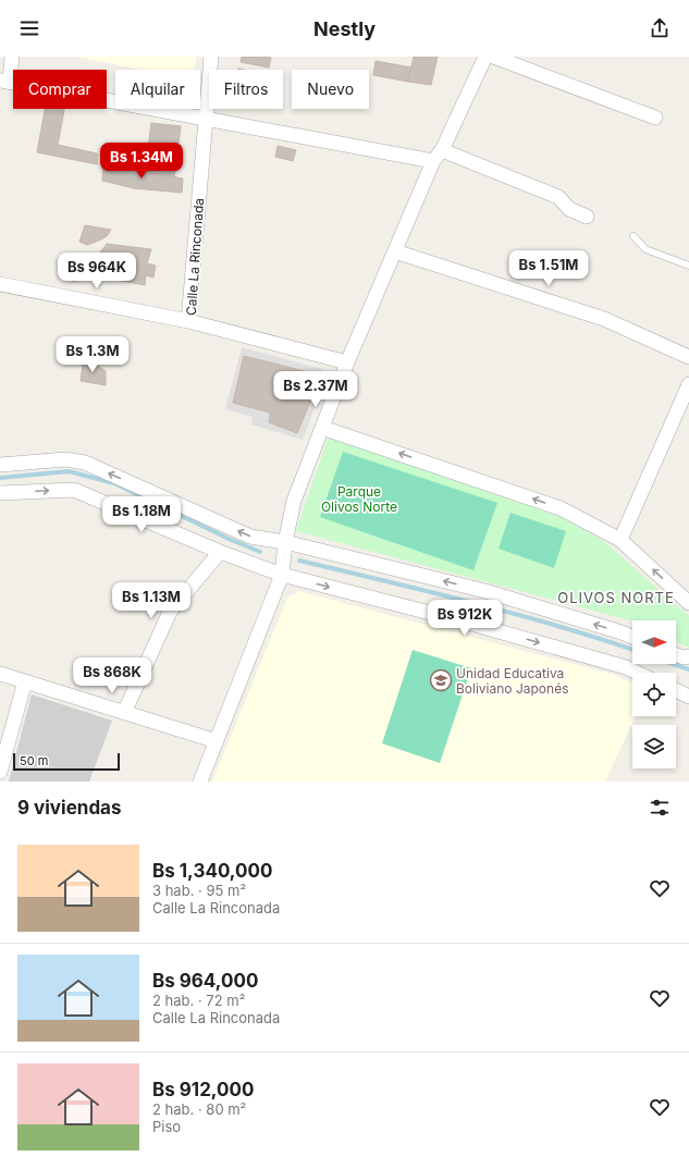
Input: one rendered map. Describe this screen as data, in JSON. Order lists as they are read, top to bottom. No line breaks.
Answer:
{"streets":{"street":["Calle La Rinconada"]},"districts":["OLIVOS NORTE"],"parks":["Parque Olivos Norte"],"places":{"school or university":["Unidad Educativa Boliviano Japonés"]},"scale_bar":"50 m","north":"right","page":{"header":"Nestly","chip":["Comprar","Alquilar","Filtros","Nuevo"],"price":["Bs 1.34M","Bs 1.51M","Bs 964K","Bs 1.3M","Bs 2.37M","Bs 1.18M","Bs 1.13M","Bs 912K","Bs 868K"],"scale":"50 m","heading":"9 viviendas","list":[{"name":"Bs 1,340,000","note":"3 hab. · 95 m² · Calle La Rinconada"},{"name":"Bs 964,000","note":"2 hab. · 72 m² · Calle La Rinconada"},{"name":"Bs 912,000","note":"2 hab. · 80 m² · Piso"}]}}
